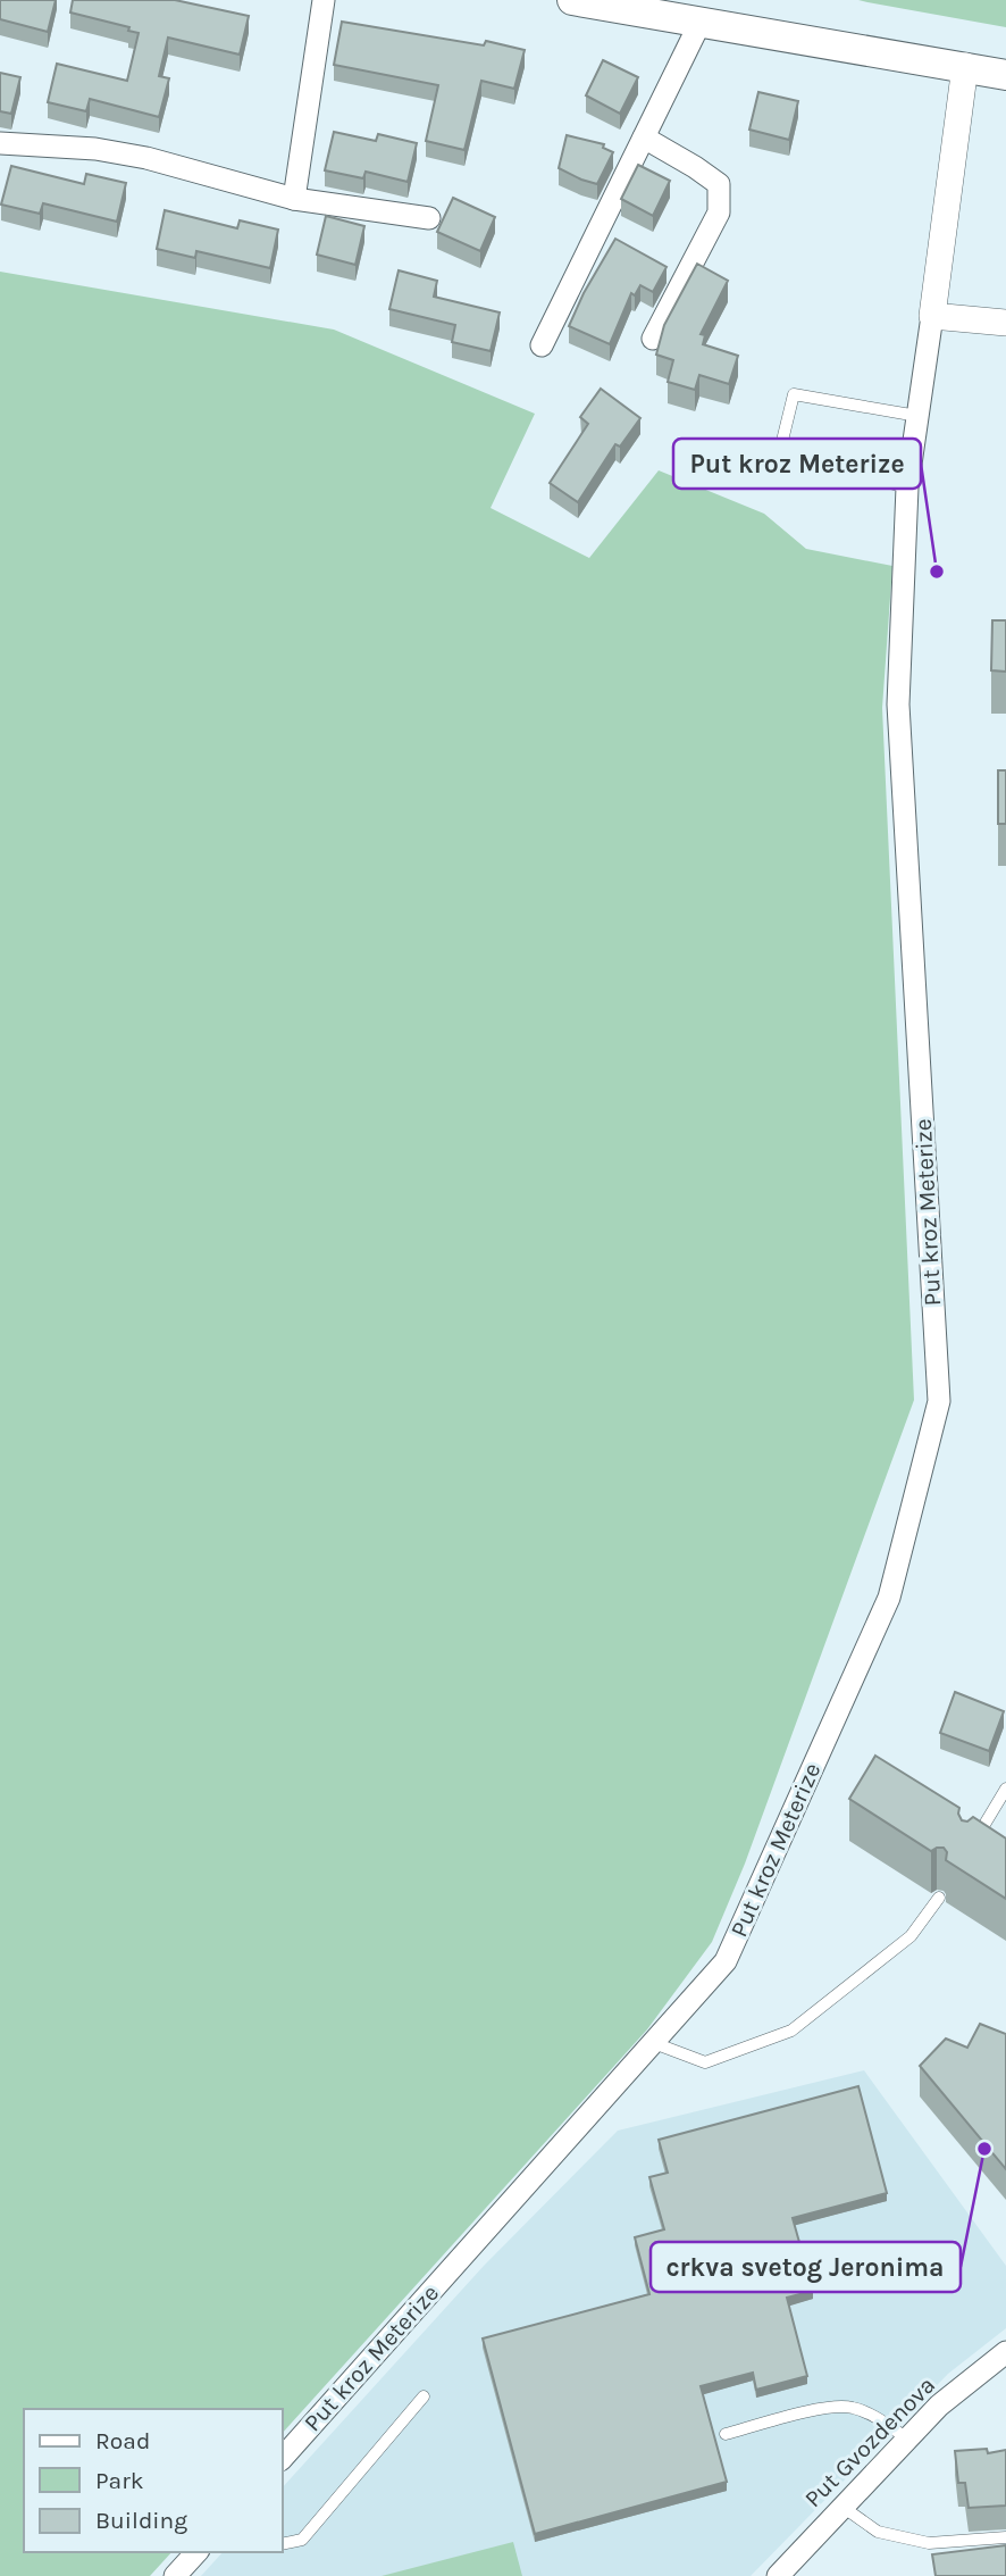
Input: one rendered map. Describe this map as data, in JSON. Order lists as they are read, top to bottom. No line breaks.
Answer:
{"streets":{"street":["Put kroz Meterize","Put Gvozdenova"]},"places":["Put kroz Meterize","crkva svetog Jeronima"],"legend":["Road","Park","Building"]}
